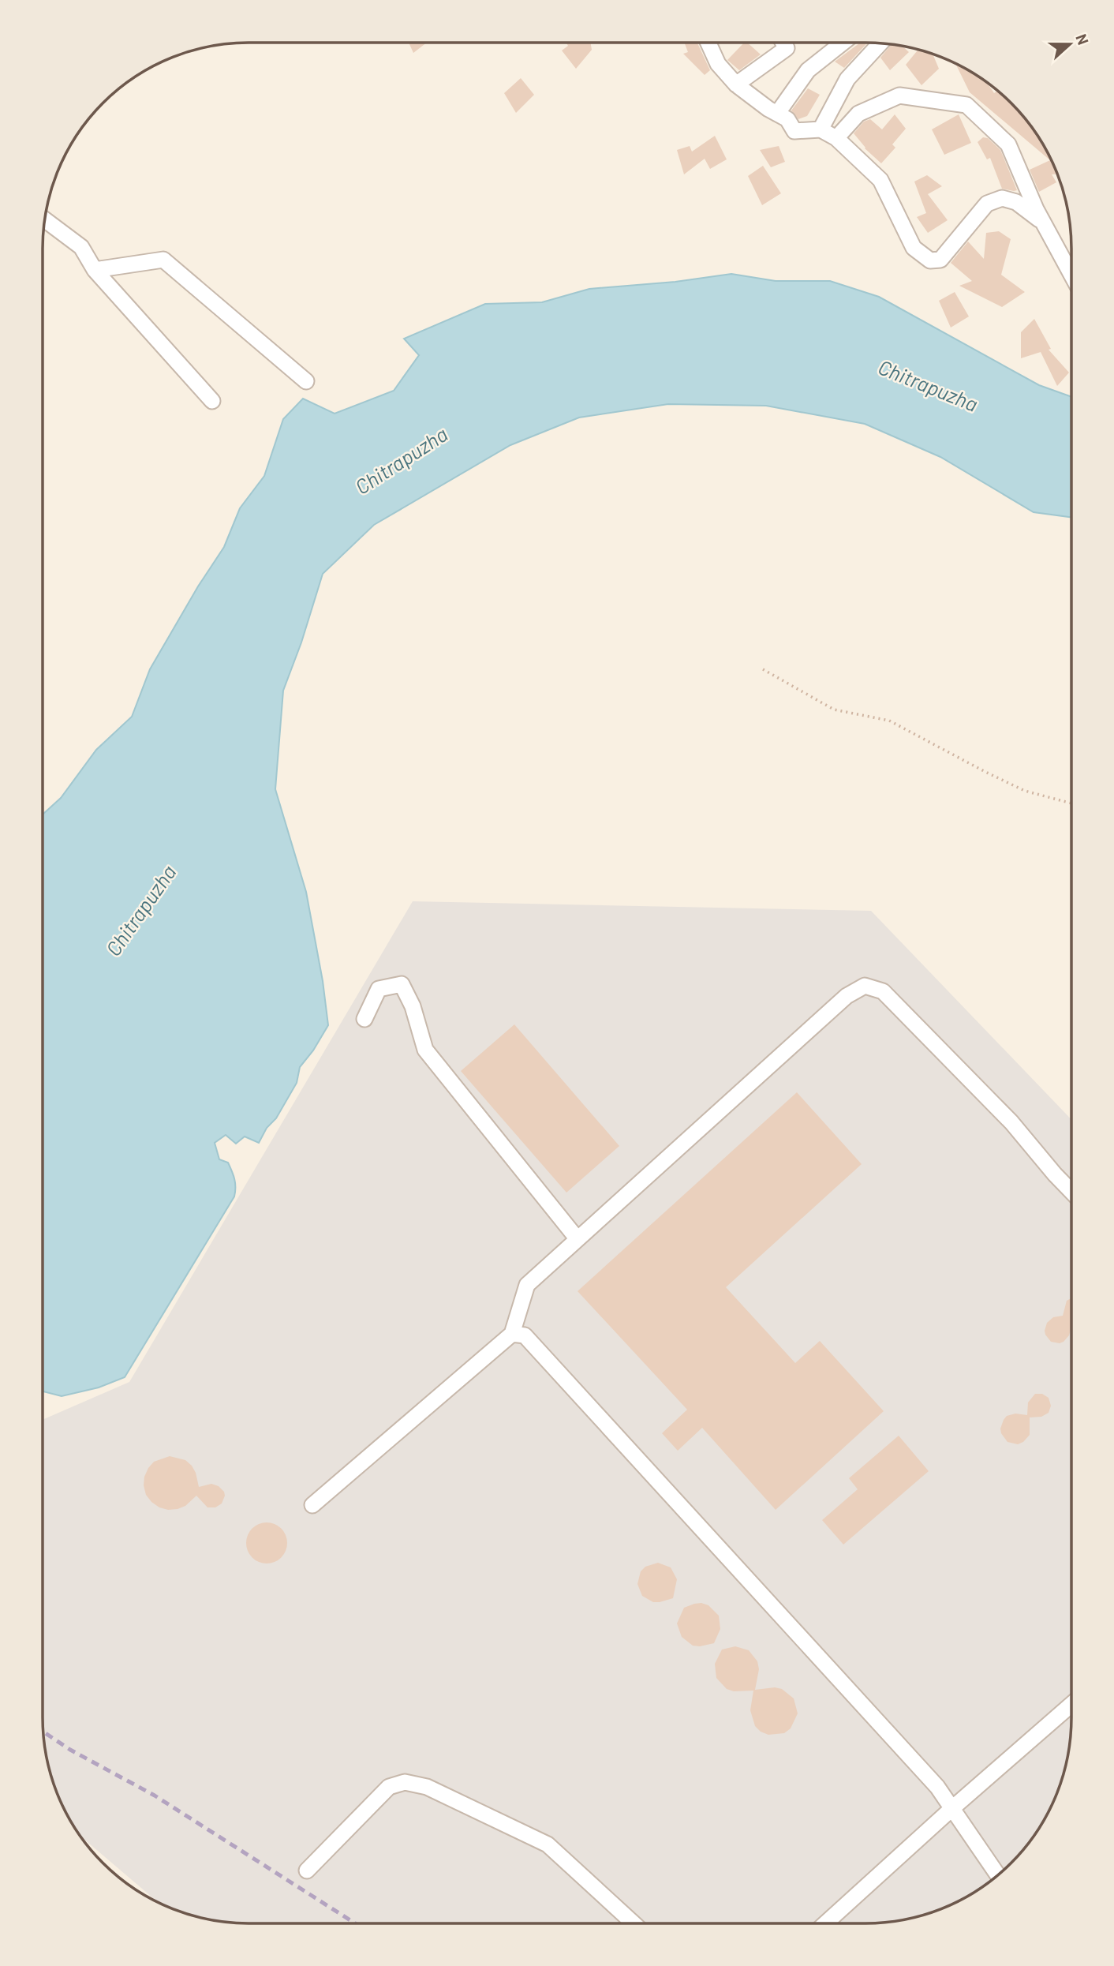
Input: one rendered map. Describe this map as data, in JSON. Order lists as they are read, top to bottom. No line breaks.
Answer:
{"water":["Chitrapuzha"],"north":"right"}
